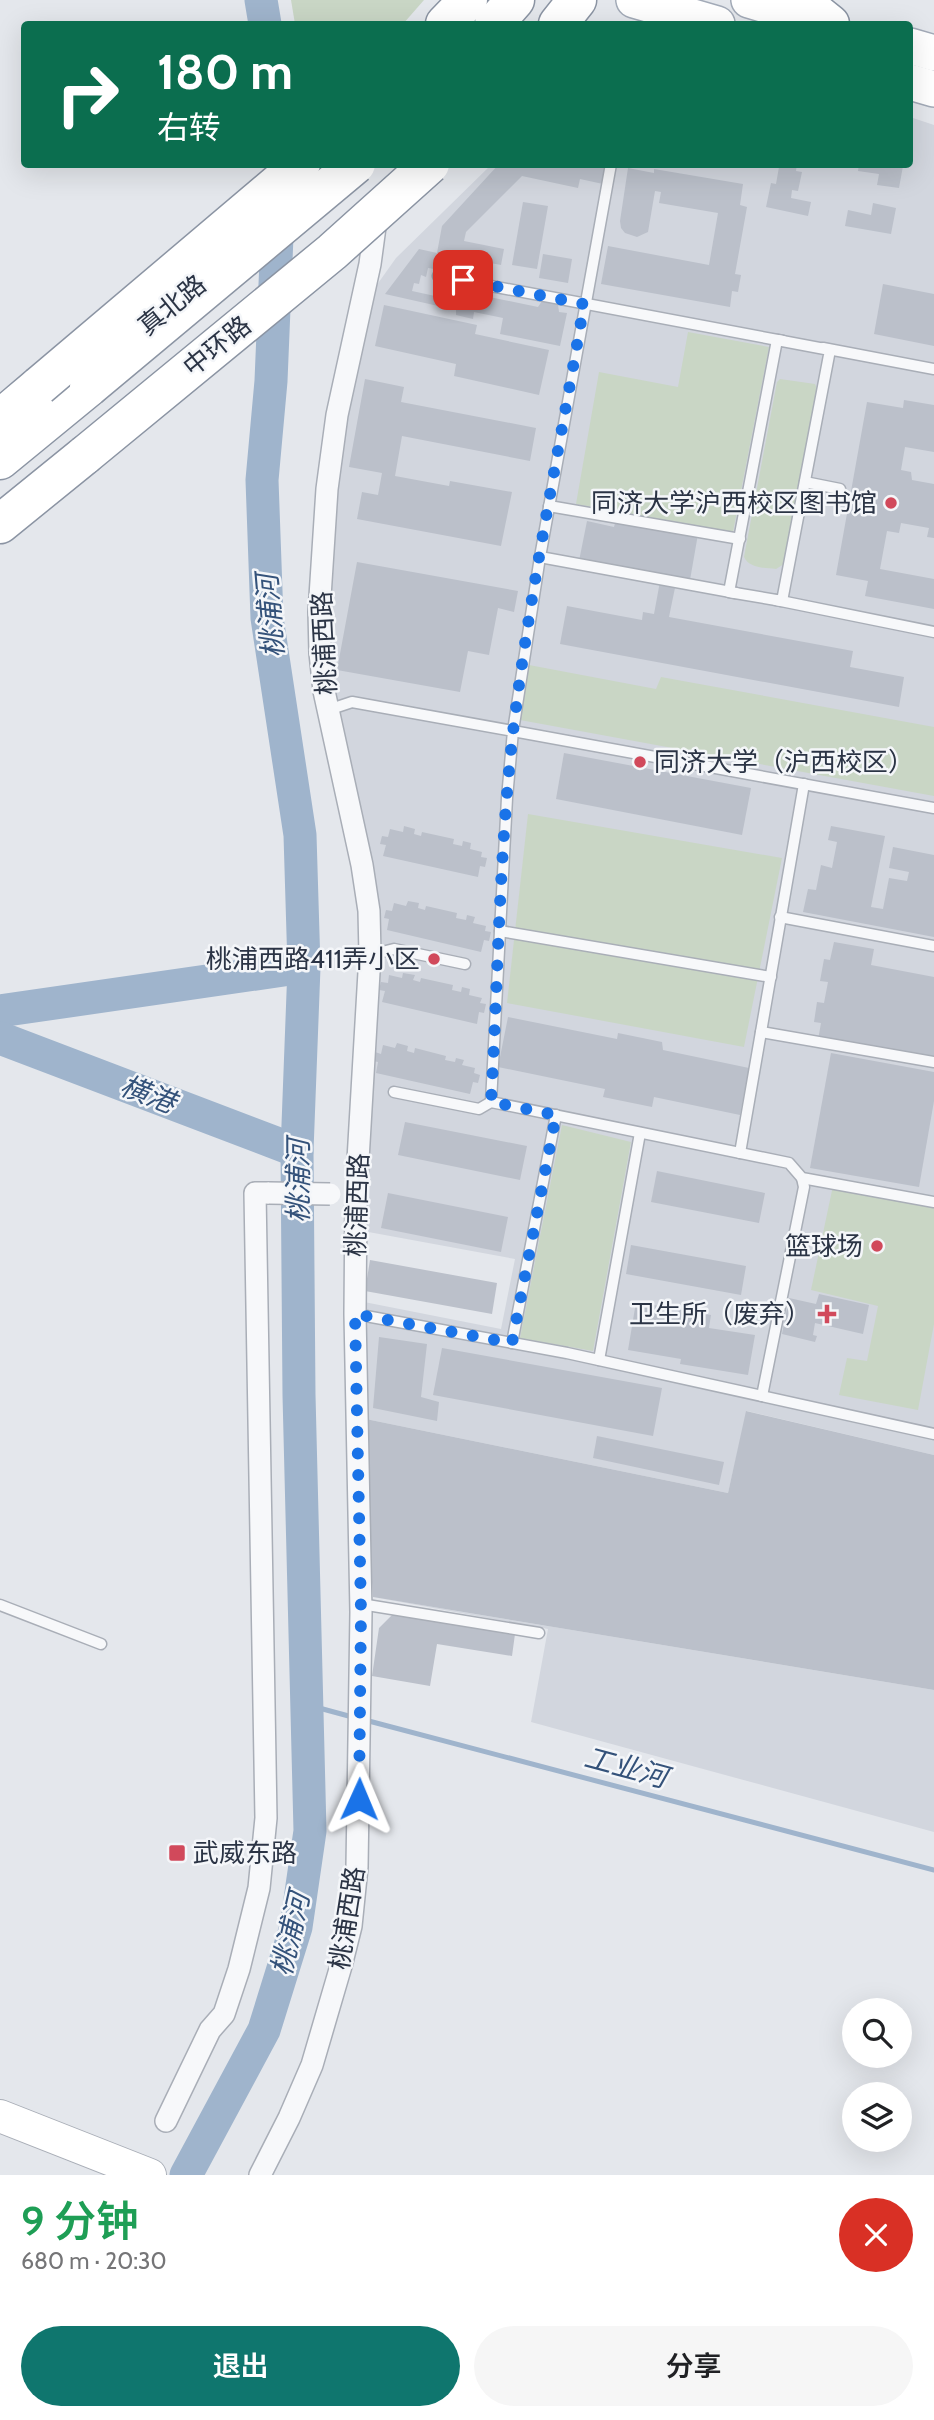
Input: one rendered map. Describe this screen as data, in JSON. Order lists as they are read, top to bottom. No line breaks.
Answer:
{"streets":{"highway":["中环路"],"main road":["真北路"],"street":["桃浦西路"]},"water":["桃浦河","横港","工业河"],"places":{"other":["同济大学沪西校区图书馆","同济大学（沪西校区）","桃浦西路411弄小区","篮球场"],"health":["卫生所（废弃）"],"transit":["武威东路"]},"page":{"turn":["180 m","右转"],"heading":["9 分钟","680 m · 20:30"],"buttons":["退出","分享"]}}
